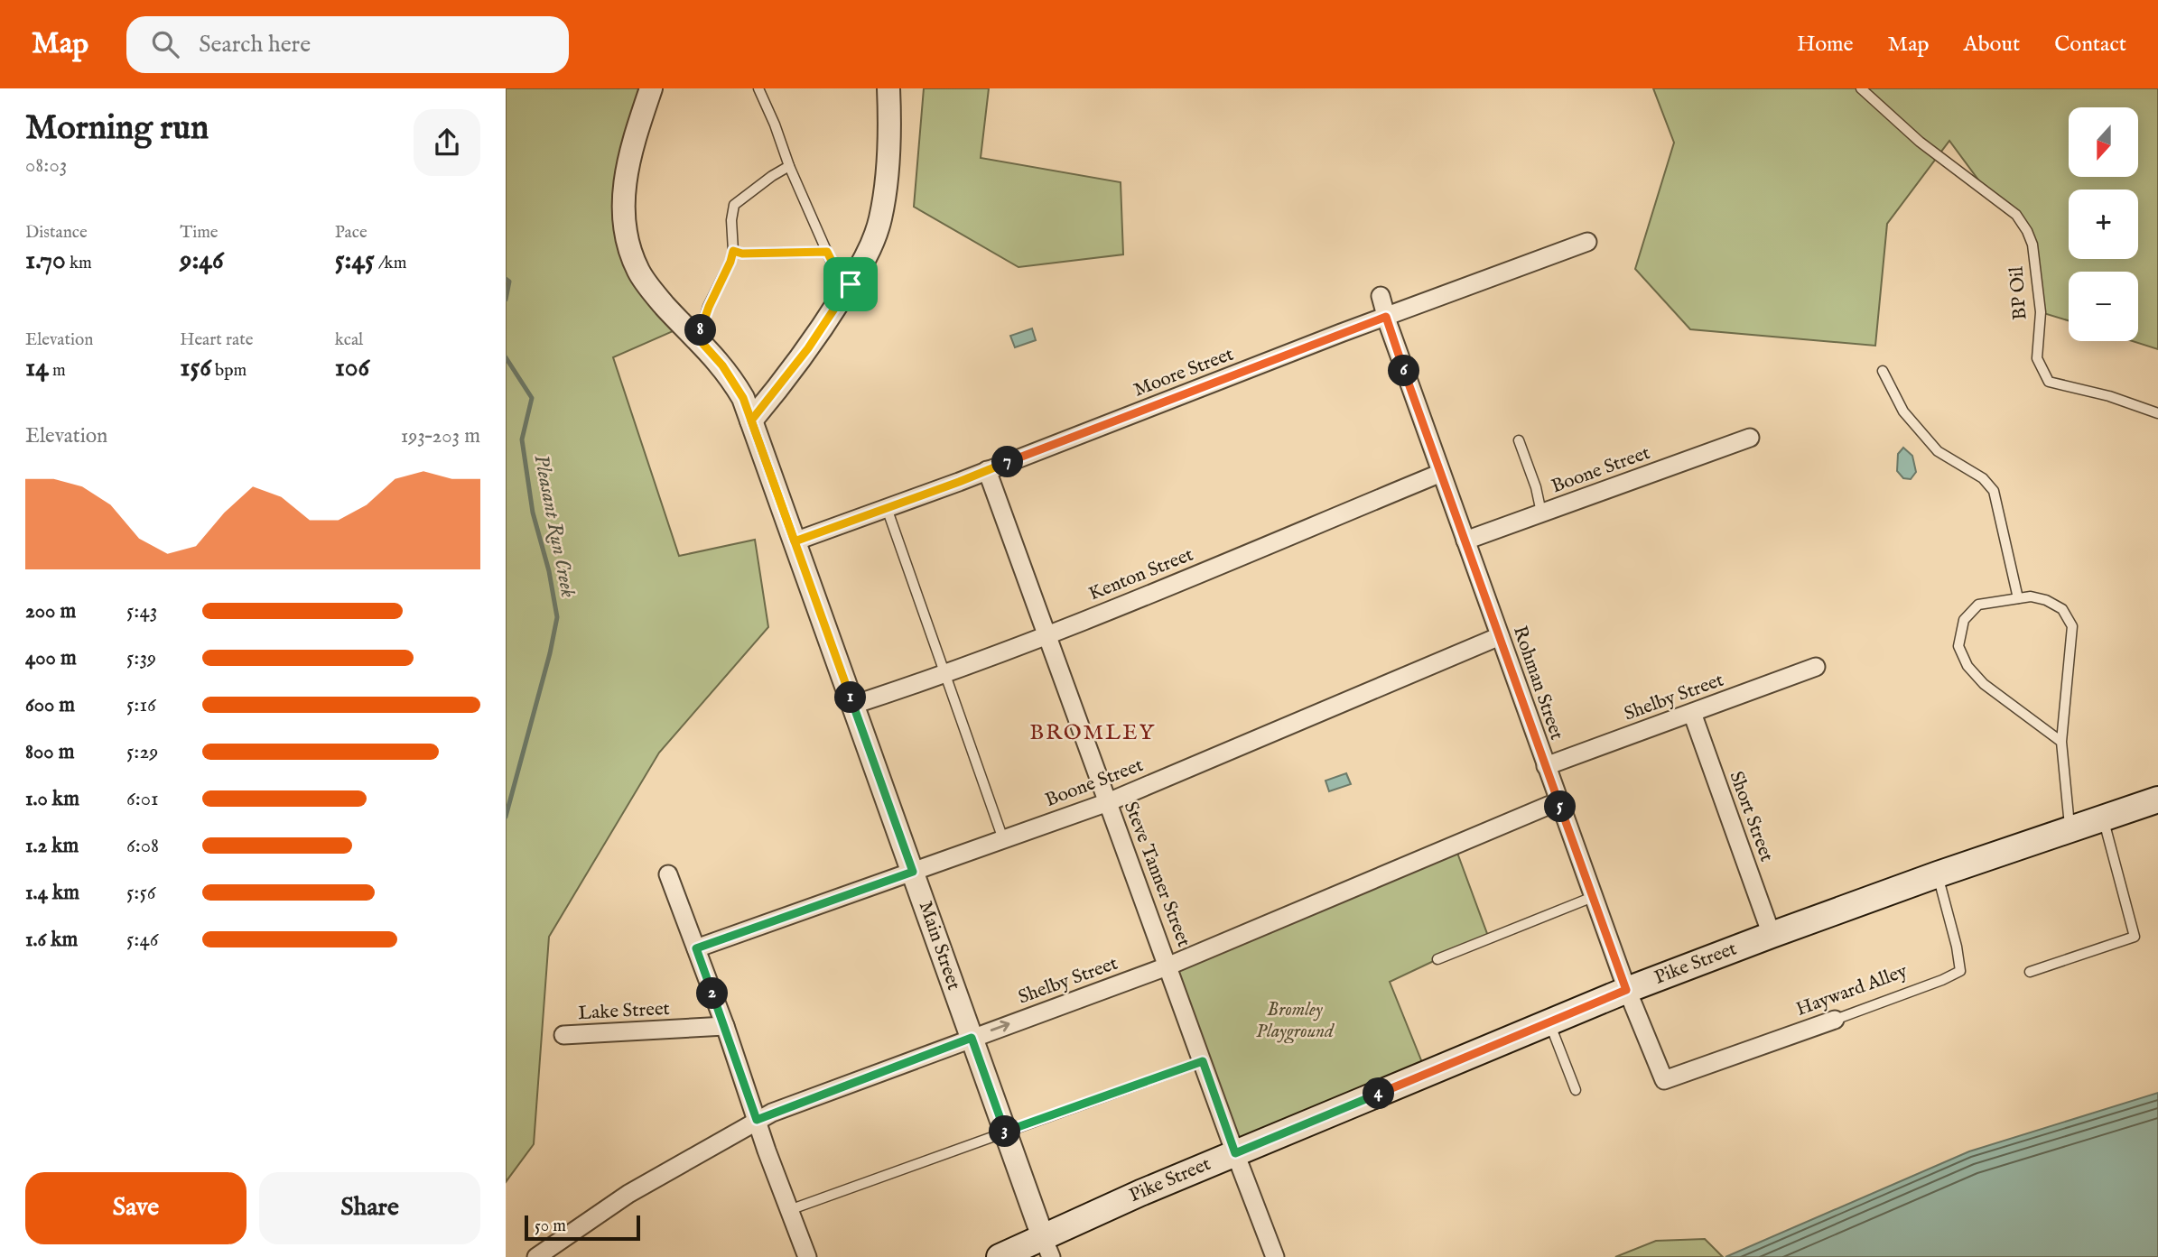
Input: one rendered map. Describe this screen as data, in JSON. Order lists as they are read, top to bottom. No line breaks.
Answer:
{"streets":{"main road":["Pike Street"],"street":["Moore Street","Boone Street","Kenton Street","Rohman Street","Shelby Street","Short Street","Steve Tanner Street","Main Street","Hayward Alley","Lake Street"],"lane":["BP Oil"]},"crossings":[["Moore Street","Rohman Street"],["Moore Street","Steve Tanner Street"],["Moore Street","Main Street"],["Boone Street","Rohman Street"],["Boone Street","Steve Tanner Street"],["Boone Street","Main Street"],["Kenton Street","Rohman Street"],["Kenton Street","Steve Tanner Street"],["Kenton Street","Main Street"],["Rohman Street","Shelby Street"],["Rohman Street","Pike Street"],["Rohman Street","Hayward Alley"],["Shelby Street","Short Street"],["Shelby Street","Steve Tanner Street"],["Shelby Street","Main Street"],["Short Street","Pike Street"],["Steve Tanner Street","Pike Street"],["Main Street","Pike Street"],["Pike Street","Hayward Alley"]],"districts":["BROMLEY"],"water":["Pleasant Run Creek"],"parks":["Bromley Playground"],"scale_bar":"50 m","north":"bottom","page":{"header":"Map","search":"Search here","nav":["Home","Map","About","Contact"],"heading":["Morning run","08:03"],"map_buttons":["+","−"],"stats":[["Distance","1.70 km"],["Time","9:46"],["Pace","5:45 /km"],["Elevation","14 m"],["Heart rate","156 bpm"],["kcal","106"]],"pins":["8","6","7","1","5","2","4","3"],"chart":["Elevation","193–203 m"],"list":[{"name":"200 m","note":"5:43"},{"name":"400 m","note":"5:39"},{"name":"600 m","note":"5:16"},{"name":"800 m","note":"5:29"},{"name":"1.0 km","note":"6:01"},{"name":"1.2 km","note":"6:08"},{"name":"1.4 km","note":"5:56"},{"name":"1.6 km","note":"5:46"}],"buttons":["Save","Share"],"scale":"50 m"}}
